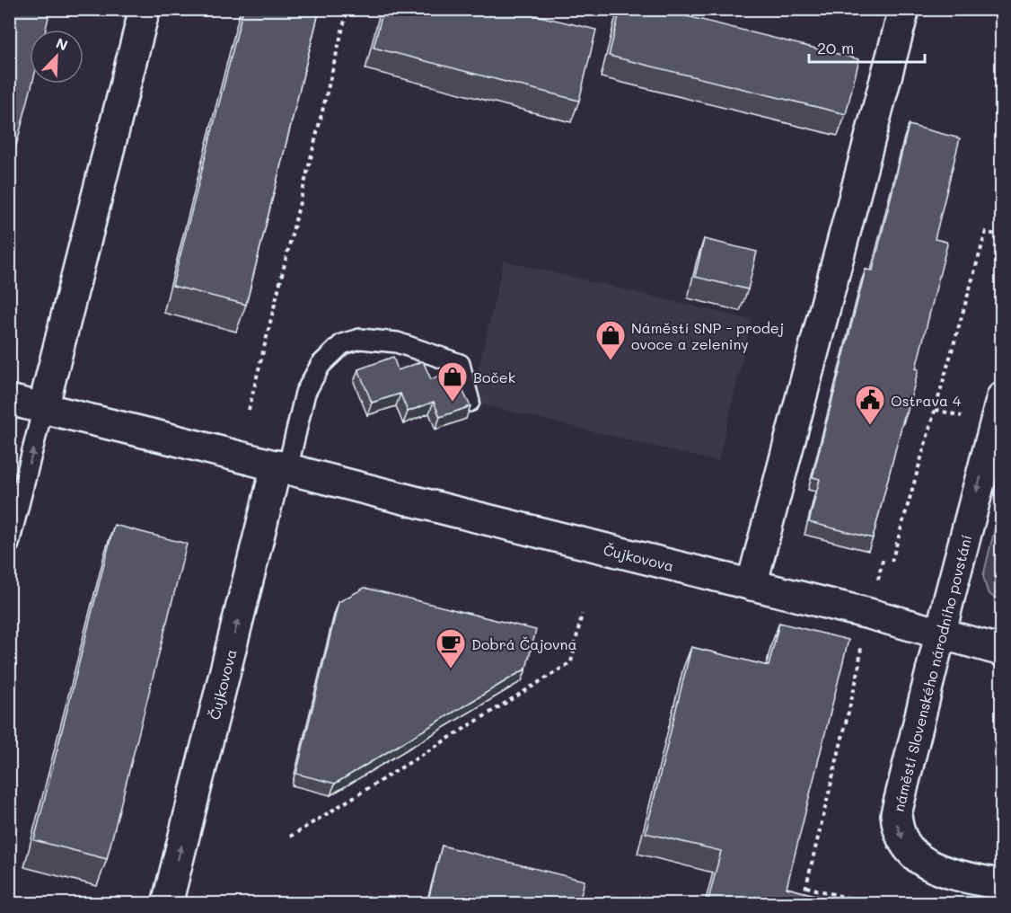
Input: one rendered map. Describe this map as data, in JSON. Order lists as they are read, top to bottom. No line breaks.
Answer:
{"streets":{"street":["Čujkovova","náměstí Slovenského národního povstání"]},"crossings":[["Čujkovova","náměstí Slovenského národního povstání"]],"places":{"shop":["Náměstí SNP - prodej ovoce a zeleniny","Boček"],"public building":["Ostrava 4"],"cafe":["Dobrá Čajovna"]},"scale_bar":"20 m","north":"top right"}
